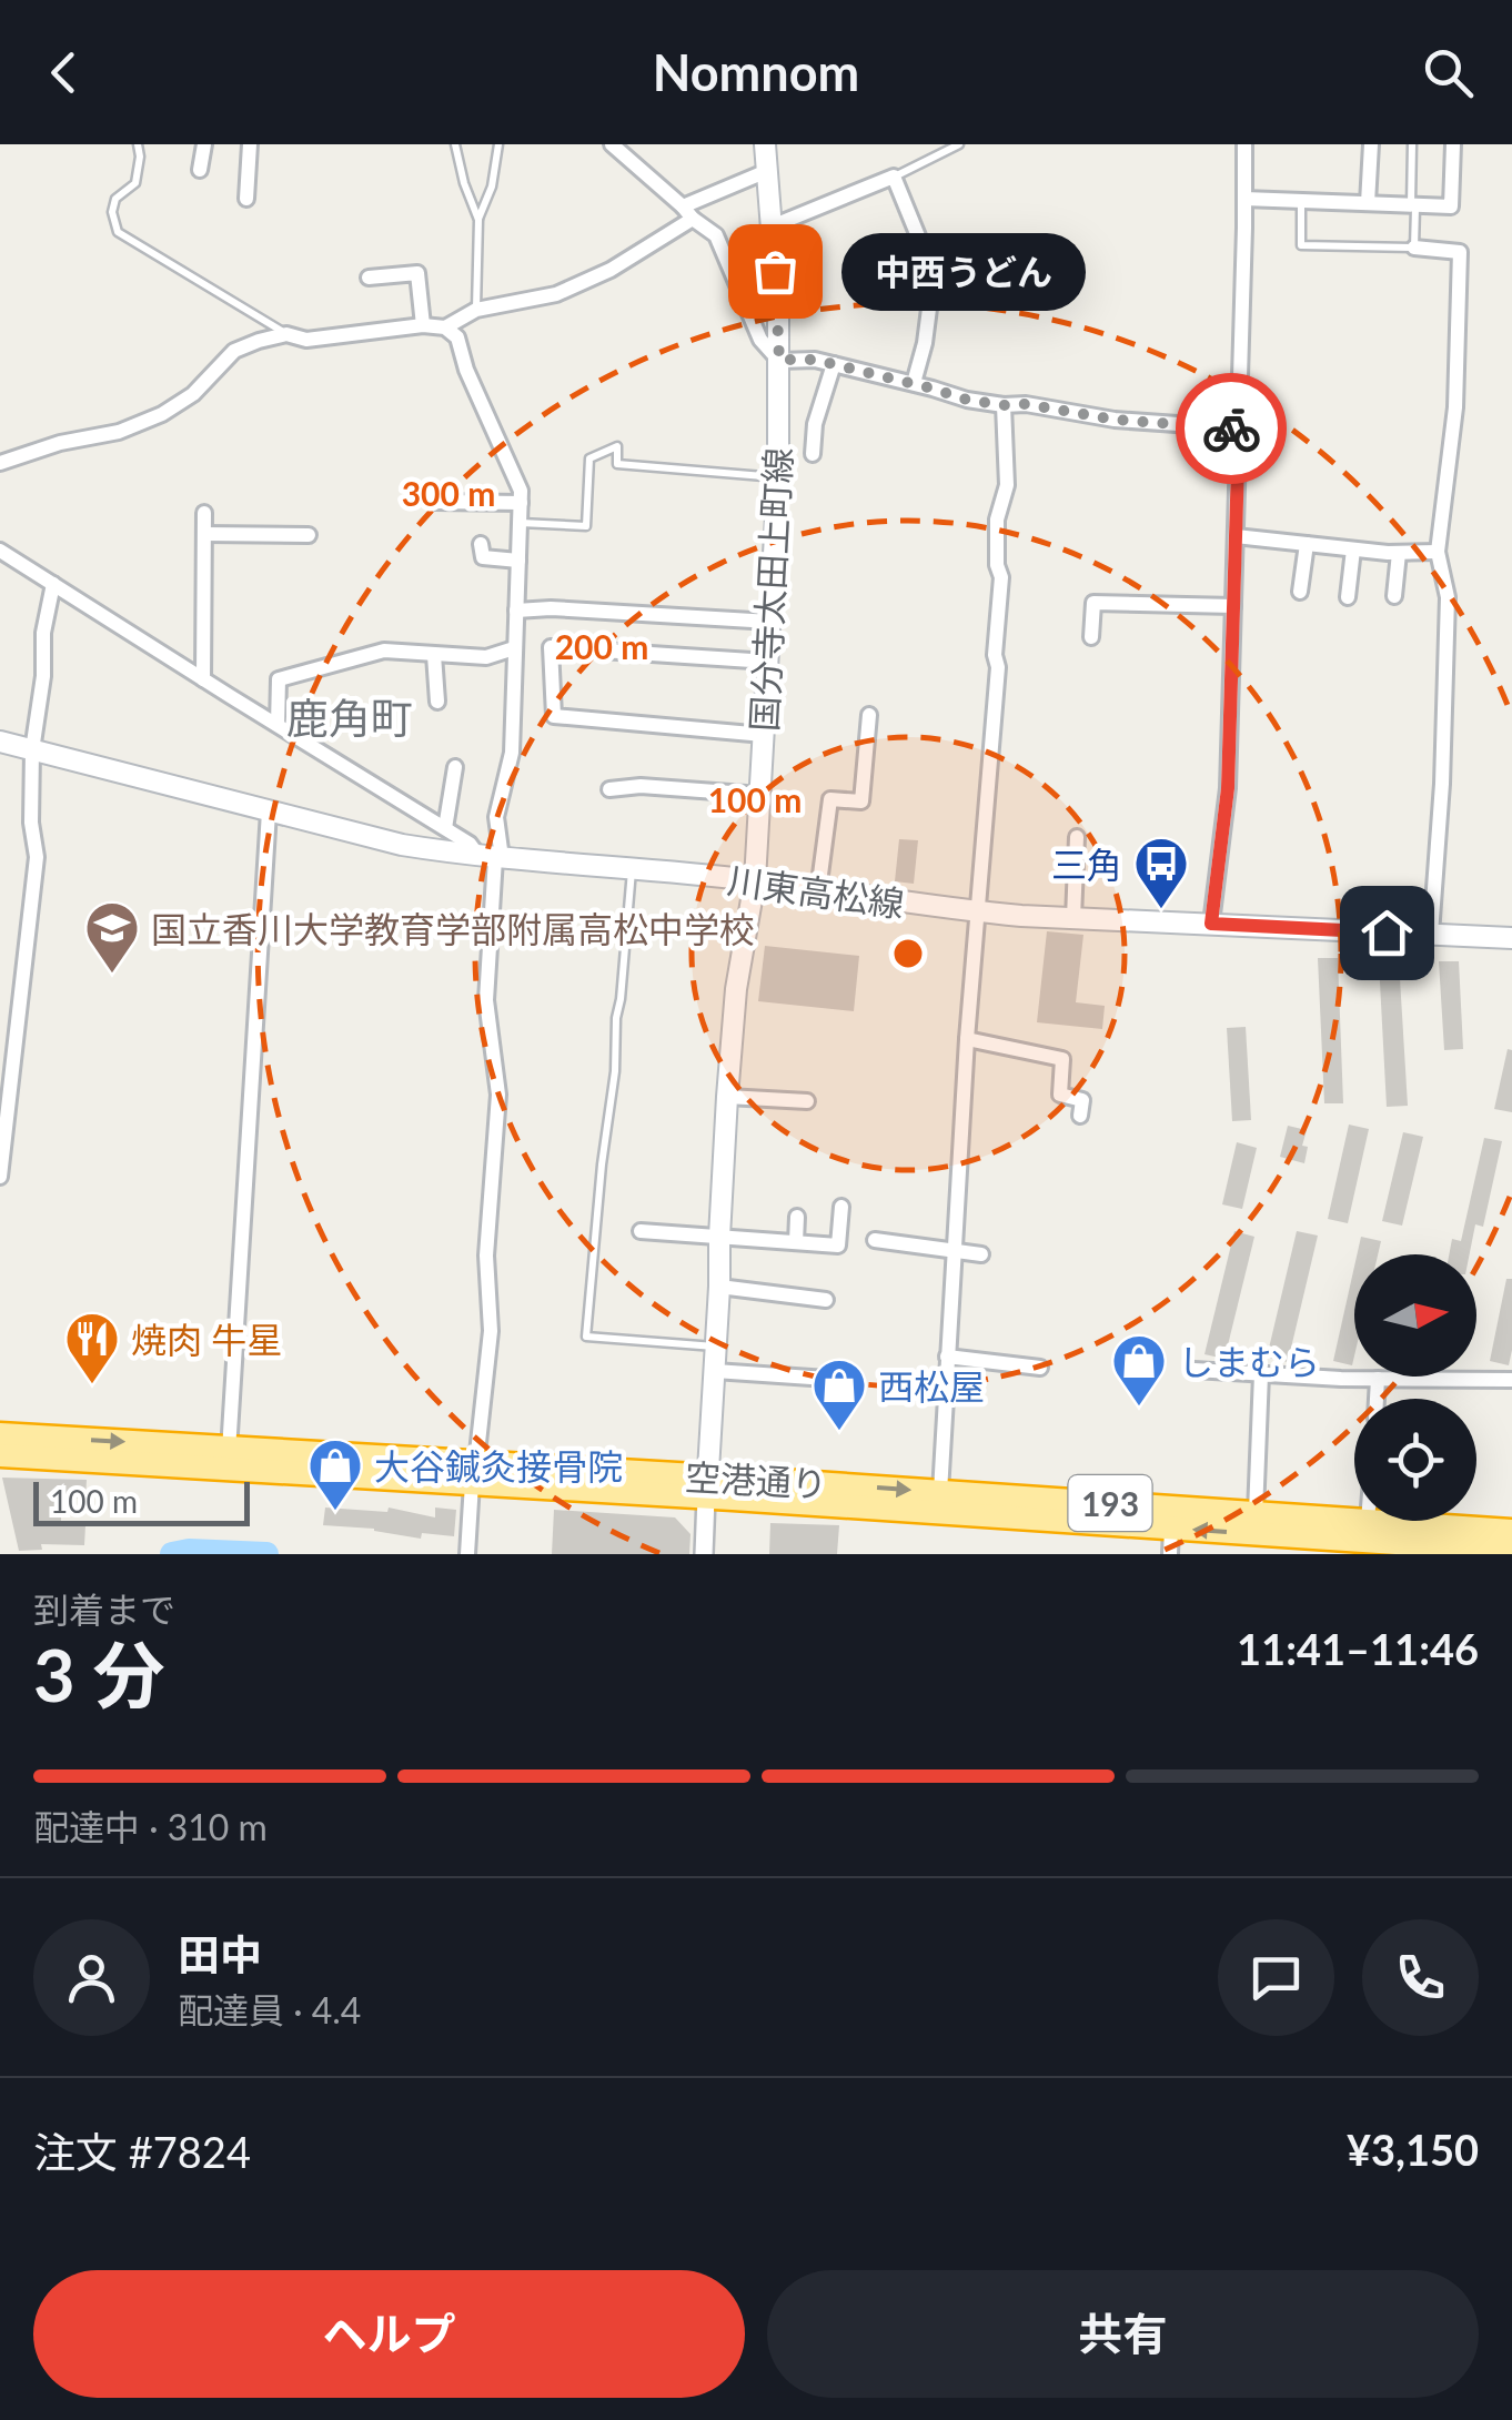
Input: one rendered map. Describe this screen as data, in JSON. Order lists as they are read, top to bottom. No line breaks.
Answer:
{"streets":{"highway":["空港通り","193"],"main road":["国分寺太田上町線","川東高松線"]},"crossings":[["国分寺太田上町線","川東高松線"],["国分寺太田上町線","空港通り"]],"districts":["鹿角町"],"places":{"other":["中西うどん"],"bus stop":["三角"],"school or university":["国立香川大学教育学部附属高松中学校"],"restaurant":["焼肉 牛星"],"shop":["しまむら","西松屋","大谷鍼灸接骨院"]},"scale_bar":"100 m","north":"right","page":{"header":"Nomnom","bubble":"中西うどん","scale":"100 m","heading":["3 分","到着まで","11:41–11:46"],"panel":["田中","配達員 · 4.4","注文 #7824","¥3,150"],"bar":"配達中 · 310 m","buttons":["ヘルプ","共有"]},"rings":["300 m","200 m","100 m"]}
